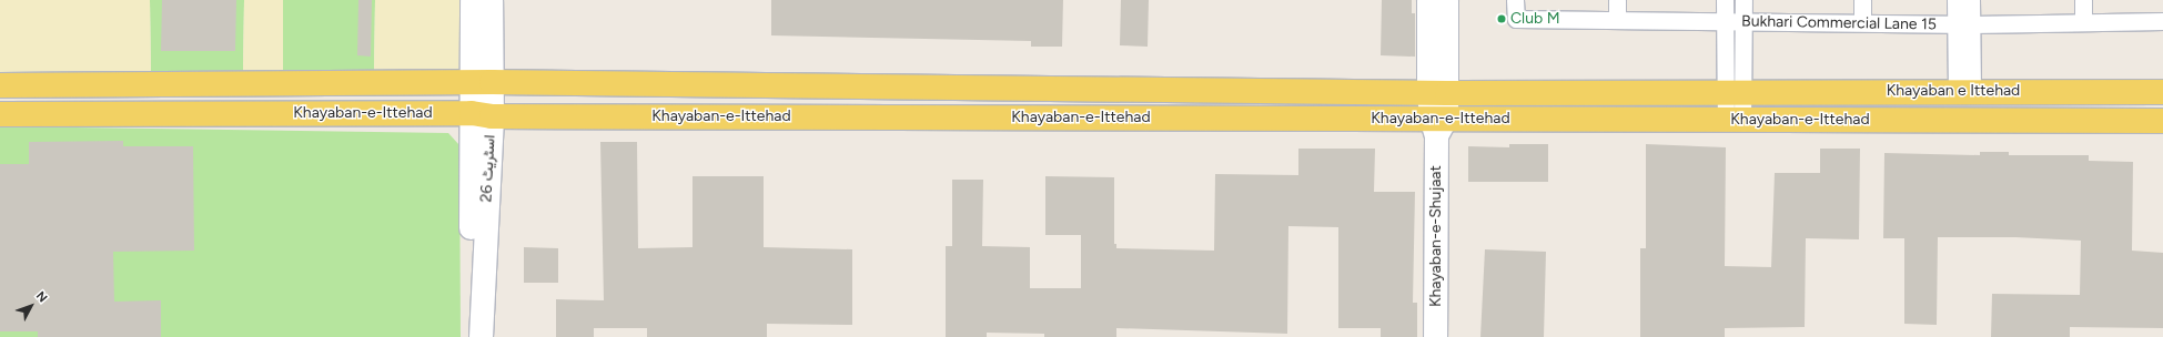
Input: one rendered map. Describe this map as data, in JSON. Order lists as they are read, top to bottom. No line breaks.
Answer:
{"streets":{"main road":["Khayaban e Ittehad","Khayaban-e-Ittehad","اسٹریٹ 26","Khayaban-e-Shujaat"],"street":["Bukhari Commercial Lane 15"]},"crossings":[["Khayaban e Ittehad","Khayaban-e-Ittehad"],["Khayaban-e-Ittehad","اسٹریٹ 26"],["Khayaban-e-Ittehad","Khayaban-e-Shujaat"]],"places":["Club M"],"north":"top right"}
